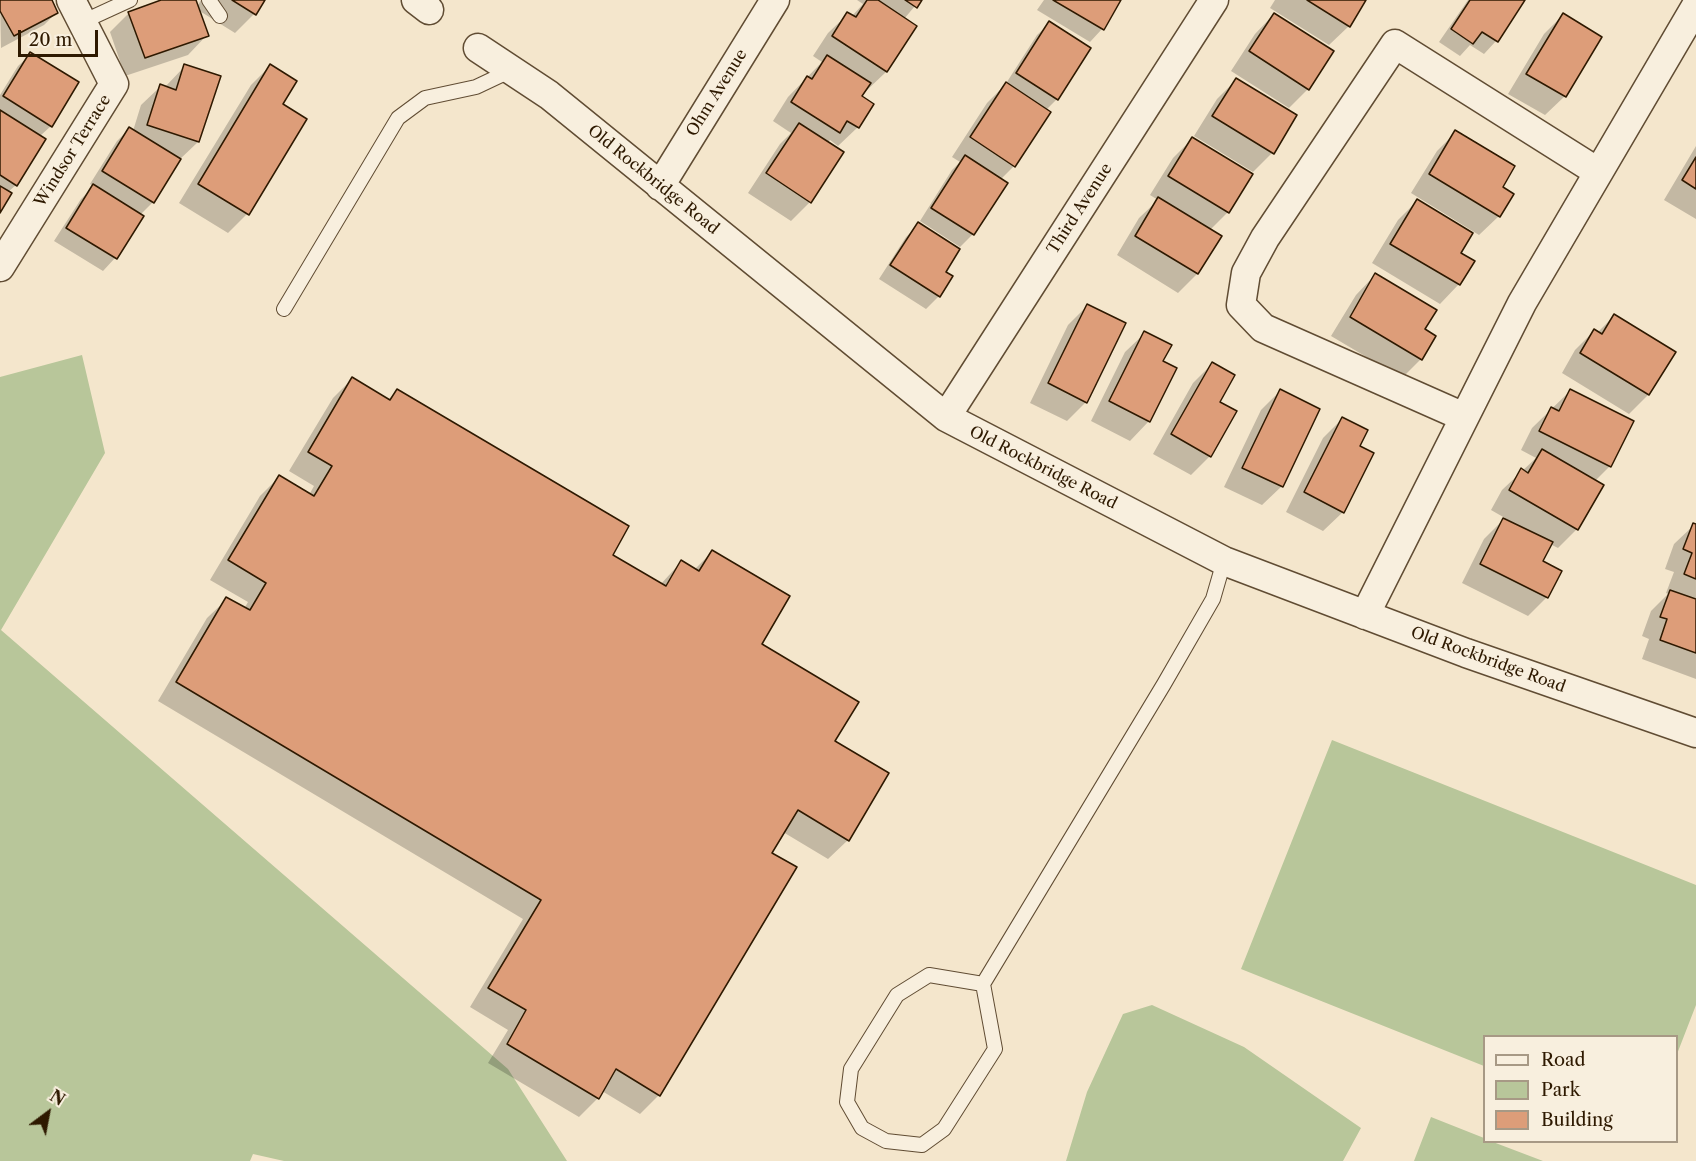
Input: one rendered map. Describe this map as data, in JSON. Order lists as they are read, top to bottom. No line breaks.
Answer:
{"streets":{"street":["Ohm Avenue","Windsor Terrace","Old Rockbridge Road","Third Avenue"]},"crossings":[["Ohm Avenue","Old Rockbridge Road"],["Old Rockbridge Road","Third Avenue"]],"legend":["Road","Park","Building"],"scale_bar":"20 m","north":"top right"}
